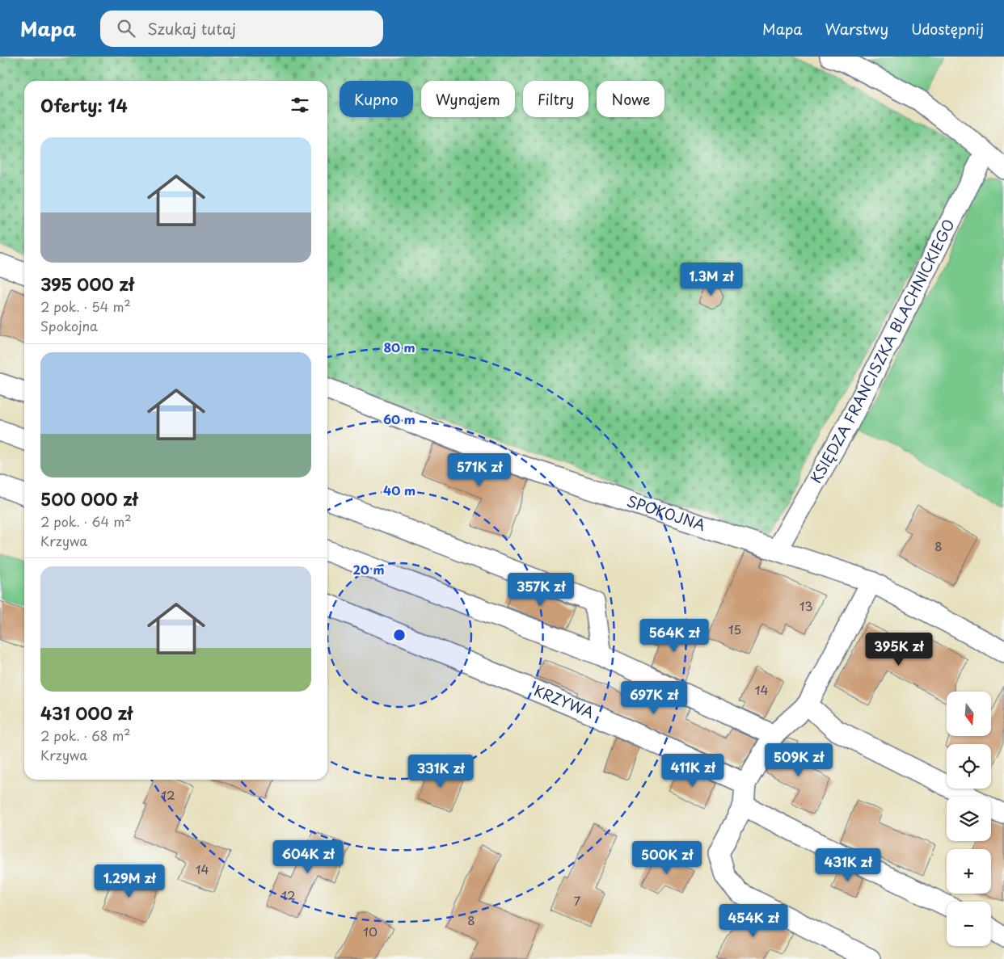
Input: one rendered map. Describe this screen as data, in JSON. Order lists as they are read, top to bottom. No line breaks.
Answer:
{"streets":{"street":["KSIĘDZA FRANCISZKA BLACHNICKIEGO","SPOKOJNA","KRZYWA"]},"crossings":[["KSIĘDZA FRANCISZKA BLACHNICKIEGO","SPOKOJNA"]],"house_numbers":["8","13","15","14","12","14","12","7","8","10"],"north":"bottom","page":{"header":"Mapa","search":"Szukaj tutaj","nav":["Mapa","Warstwy","Udostępnij"],"chip":["Kupno","Wynajem","Filtry","Nowe"],"heading":"Oferty: 14","list":[{"name":"395 000 zł","note":"2 pok. · 54 m² · Spokojna"},{"name":"500 000 zł","note":"2 pok. · 64 m² · Krzywa"},{"name":"431 000 zł","note":"2 pok. · 68 m² · Krzywa"}],"price":["1.3M zł","571K zł","357K zł","564K zł","395K zł","697K zł","509K zł","411K zł","331K zł","604K zł","500K zł","431K zł","1.29M zł","454K zł"],"map_buttons":["+","−"]},"rings":["80 m","60 m","40 m","20 m"]}
